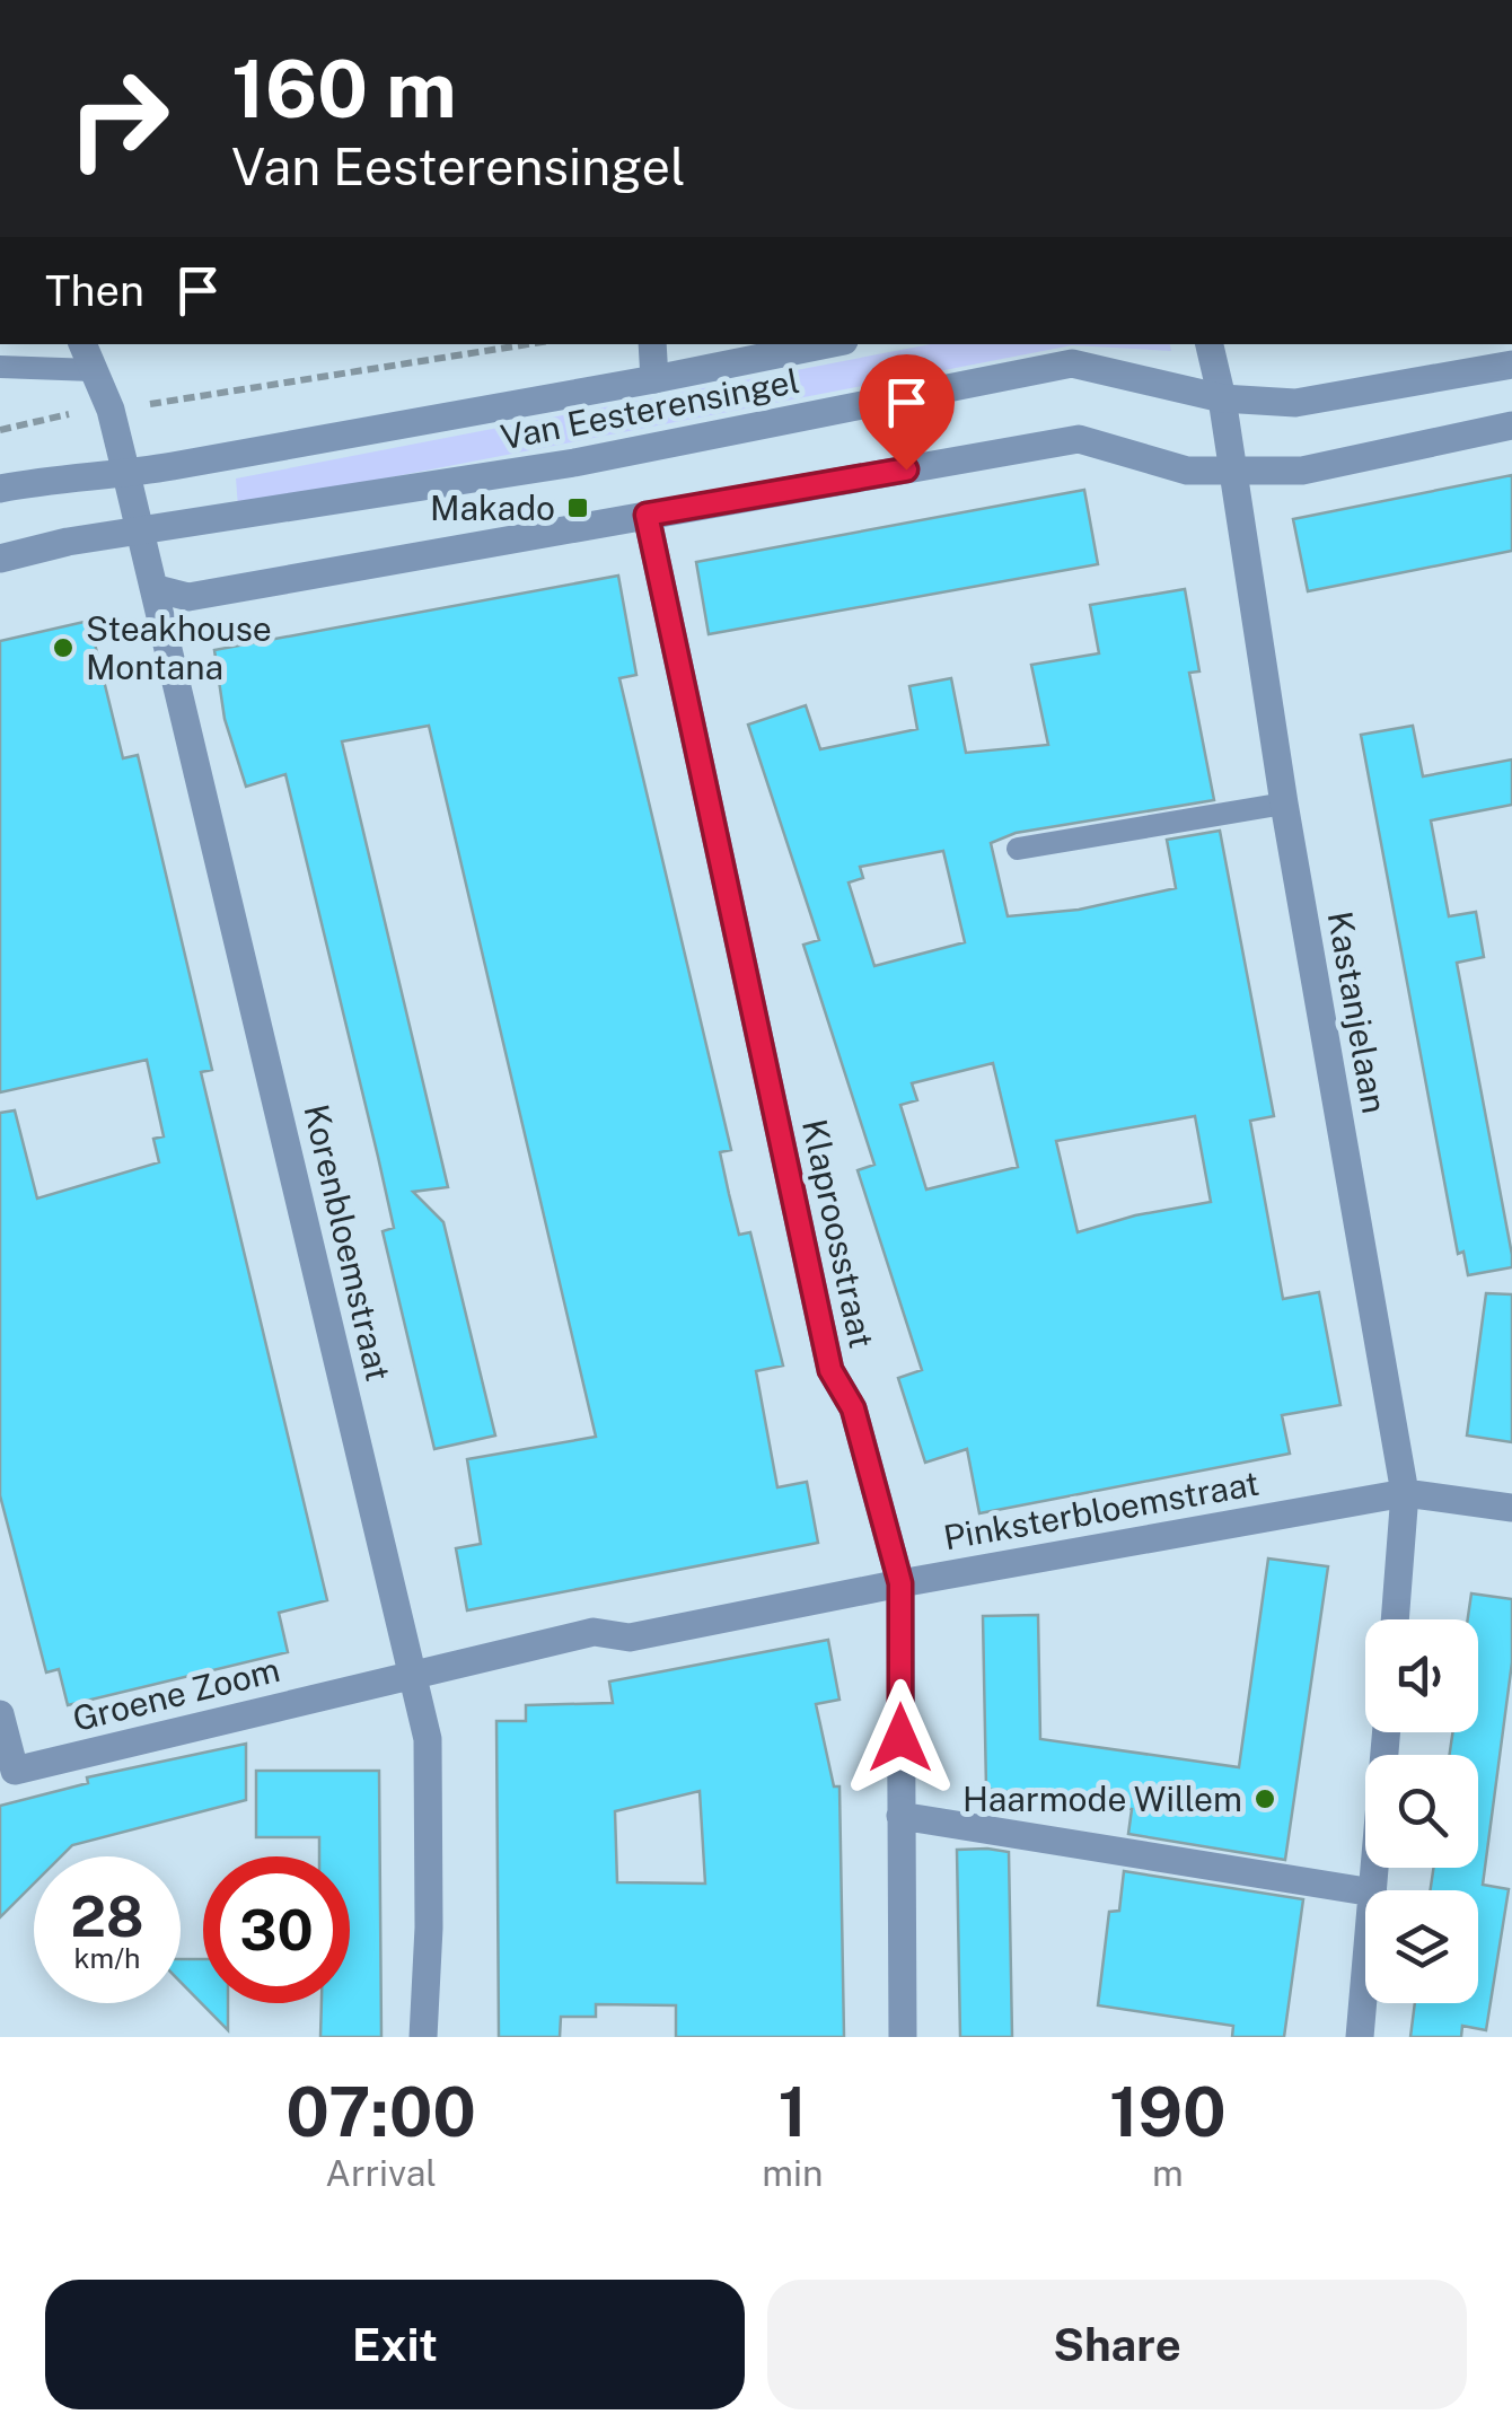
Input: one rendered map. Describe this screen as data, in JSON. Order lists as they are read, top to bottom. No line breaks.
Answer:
{"streets":{"street":["Van Eesterensingel","Kastanjelaan","Klaproosstraat","Korenbloemstraat","Pinksterbloemstraat","Groene Zoom"]},"crossings":[["Van Eesterensingel","Kastanjelaan"],["Van Eesterensingel","Korenbloemstraat"],["Kastanjelaan","Pinksterbloemstraat"],["Klaproosstraat","Pinksterbloemstraat"],["Korenbloemstraat","Pinksterbloemstraat"],["Korenbloemstraat","Groene Zoom"],["Pinksterbloemstraat","Groene Zoom"]],"places":{"transit":["Makado"],"other":["Steakhouse Montana","Haarmode Willem"]},"page":{"turn":["160 m","Van Eesterensingel"],"then":"Then","speed":"28 km/h","limit":"30","eta":["07:00","Arrival","1","min","190","m"],"buttons":["Exit","Share"]}}
